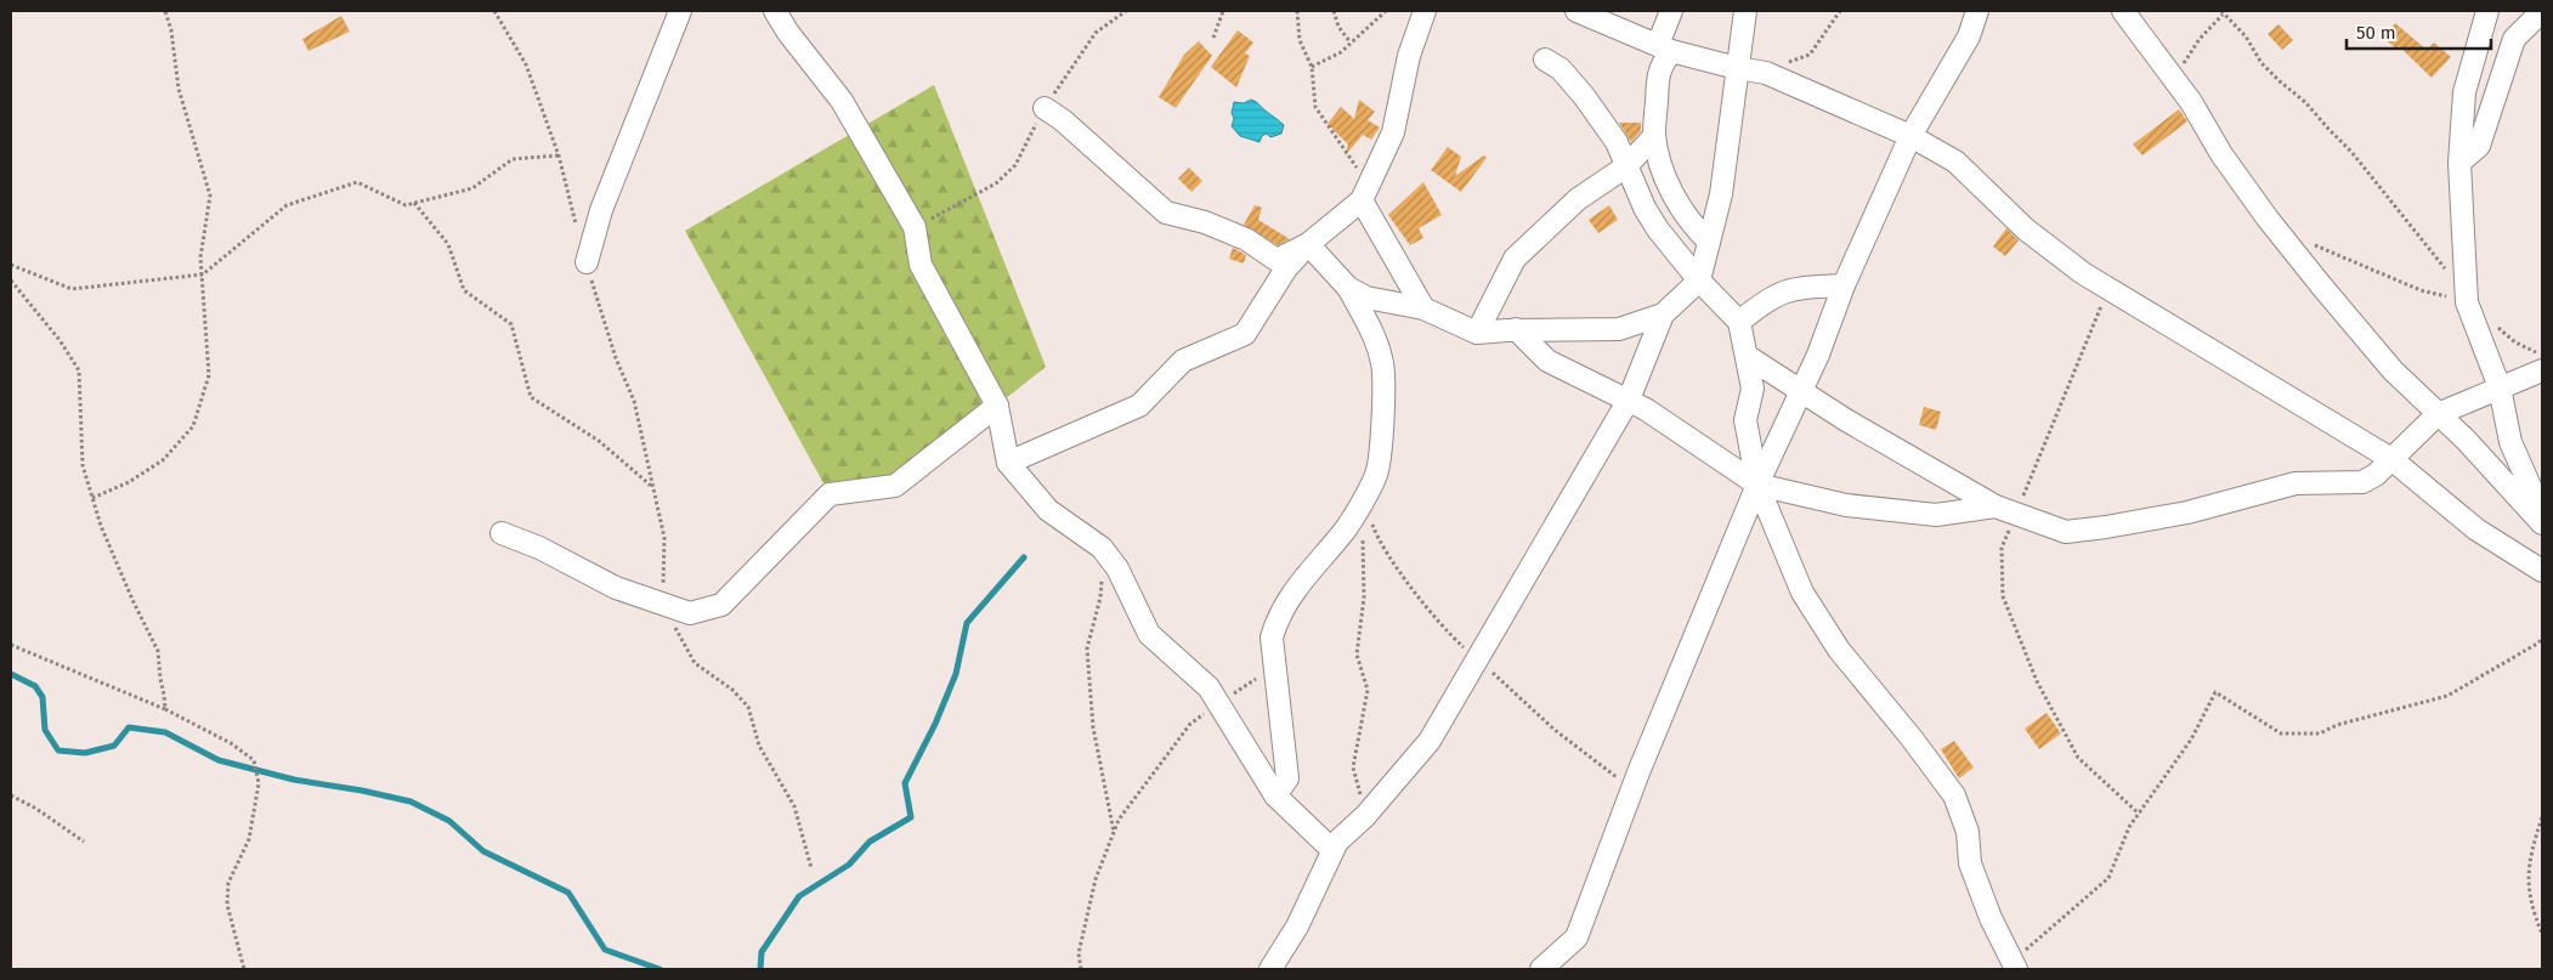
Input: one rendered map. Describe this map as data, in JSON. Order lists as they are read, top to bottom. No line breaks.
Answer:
{"scale_bar":"50 m"}
